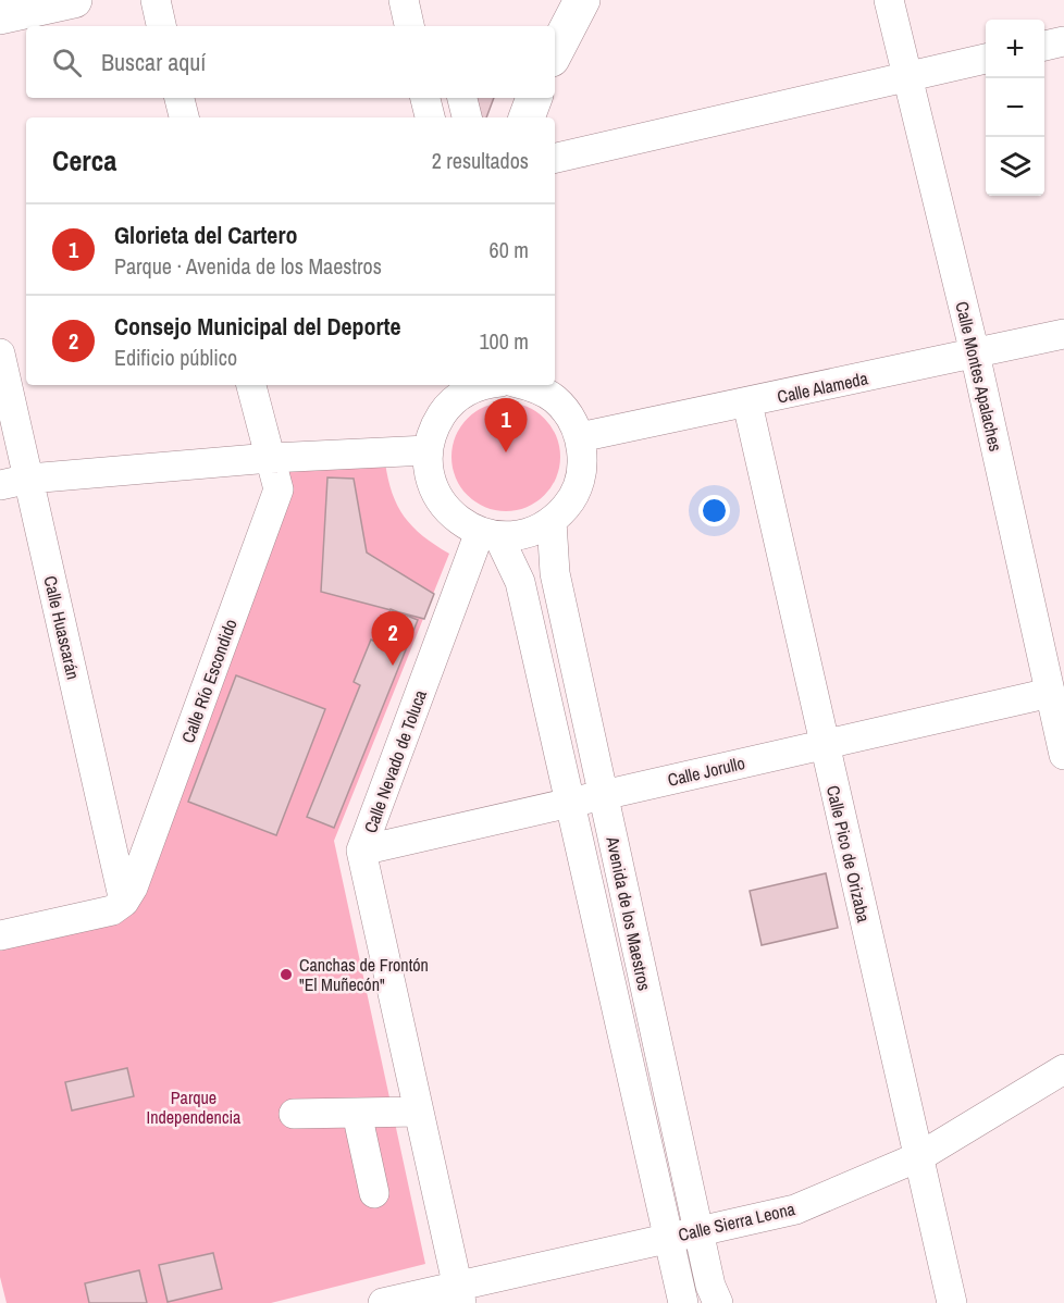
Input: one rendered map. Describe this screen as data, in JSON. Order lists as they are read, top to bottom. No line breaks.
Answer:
{"streets":{"street":["Calle Montes Apalaches","Calle Alameda","Calle Huascarán","Calle Río Escondido","Calle Nevado de Toluca","Calle Jorullo","Calle Pico de Orizaba","Avenida de los Maestros","Calle Sierra Leona"]},"crossings":[["Calle Montes Apalaches","Calle Alameda"],["Calle Montes Apalaches","Calle Jorullo"],["Calle Alameda","Calle Pico de Orizaba"],["Calle Huascarán","Calle Río Escondido"],["Calle Nevado de Toluca","Calle Jorullo"],["Calle Nevado de Toluca","Avenida de los Maestros"],["Calle Nevado de Toluca","Calle Sierra Leona"],["Calle Jorullo","Calle Pico de Orizaba"],["Calle Jorullo","Avenida de los Maestros"],["Calle Pico de Orizaba","Calle Sierra Leona"],["Avenida de los Maestros","Calle Sierra Leona"]],"parks":["Parque Independencia"],"places":["Canchas de Frontón \"El Muñecón\""],"page":{"map_buttons":["+","−"],"search":"Buscar aquí","heading":["Cerca","2 resultados"],"list":[{"mark":"1","name":"Glorieta del Cartero","note":"Parque · Avenida de los Maestros","value":"60 m"},{"mark":"2","name":"Consejo Municipal del Deporte","note":"Edificio público","value":"100 m"}],"pins":["1","2"]}}
